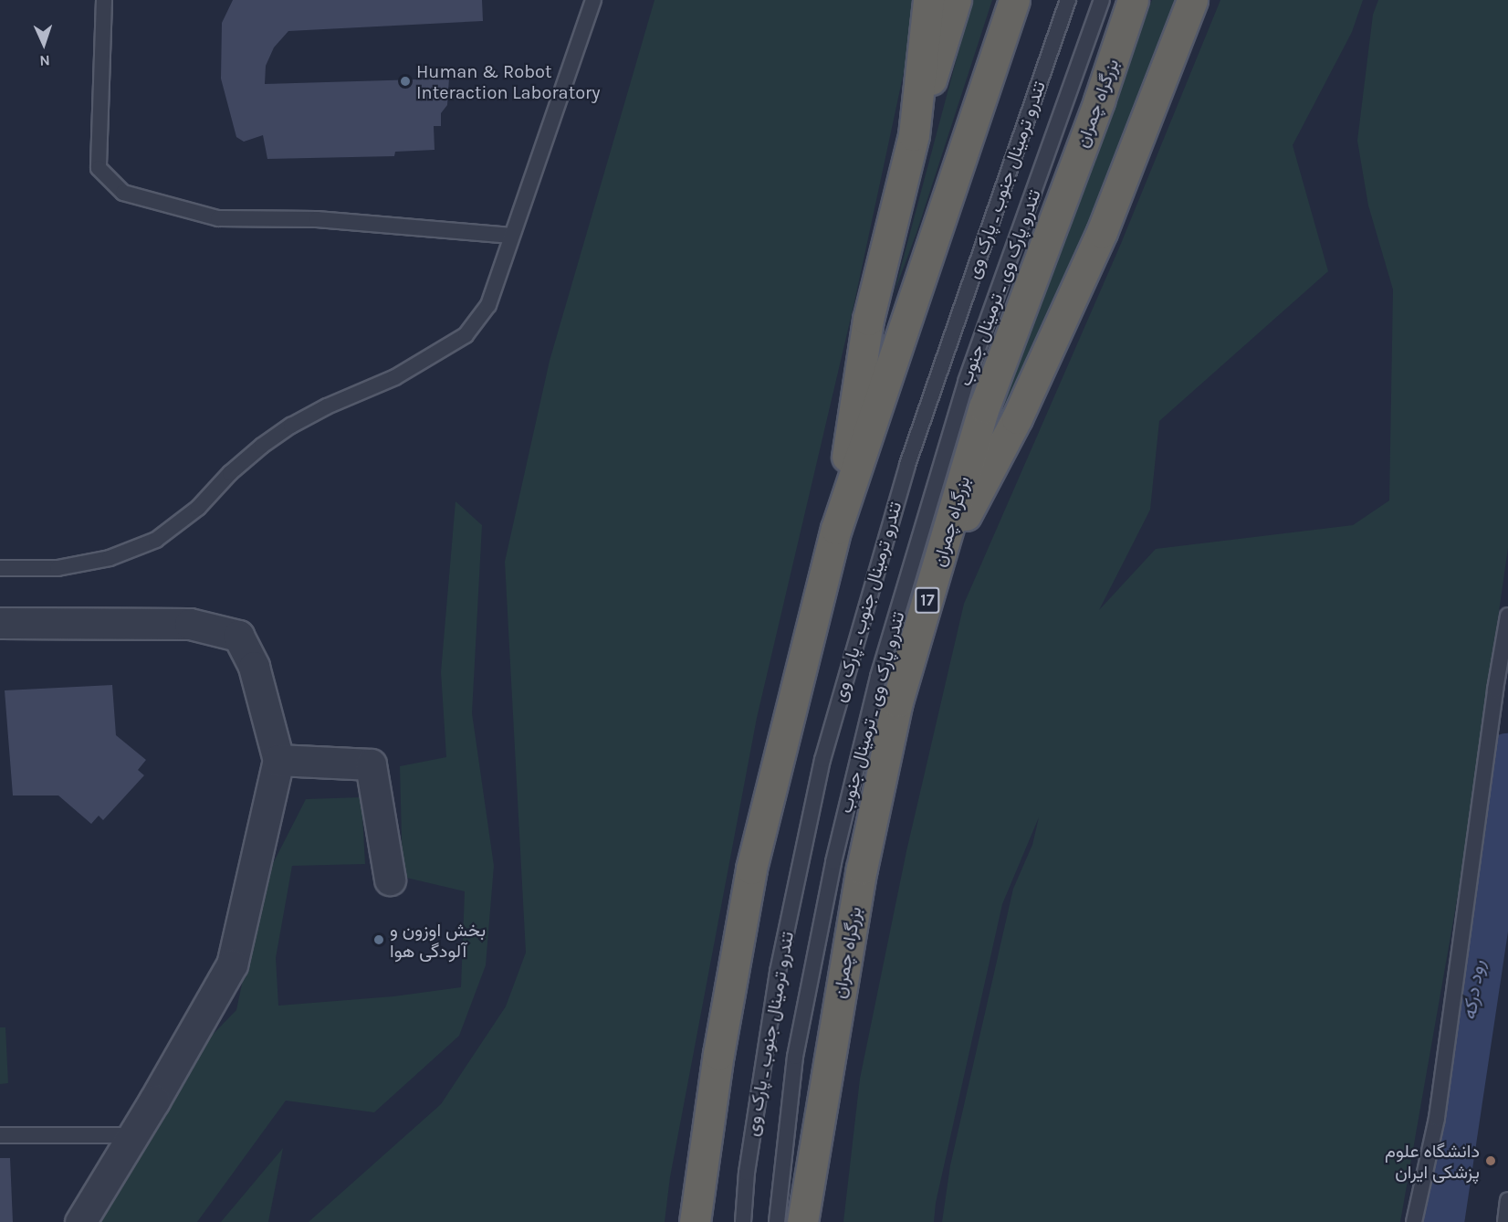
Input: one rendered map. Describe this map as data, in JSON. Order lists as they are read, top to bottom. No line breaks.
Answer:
{"streets":{"highway":["بزرگراه چمران","17"],"lane":["تندرو ترمینال جنوب ـ پارک وی","تندرو پارک وی ـ ترمینال جنوب"]},"water":["رود درکه"],"places":["Human & Robot Interaction Laboratory","بخش اوزون و آلودگی هوا","دانشگاه علوم پزشکی ایران"],"north":"bottom"}
